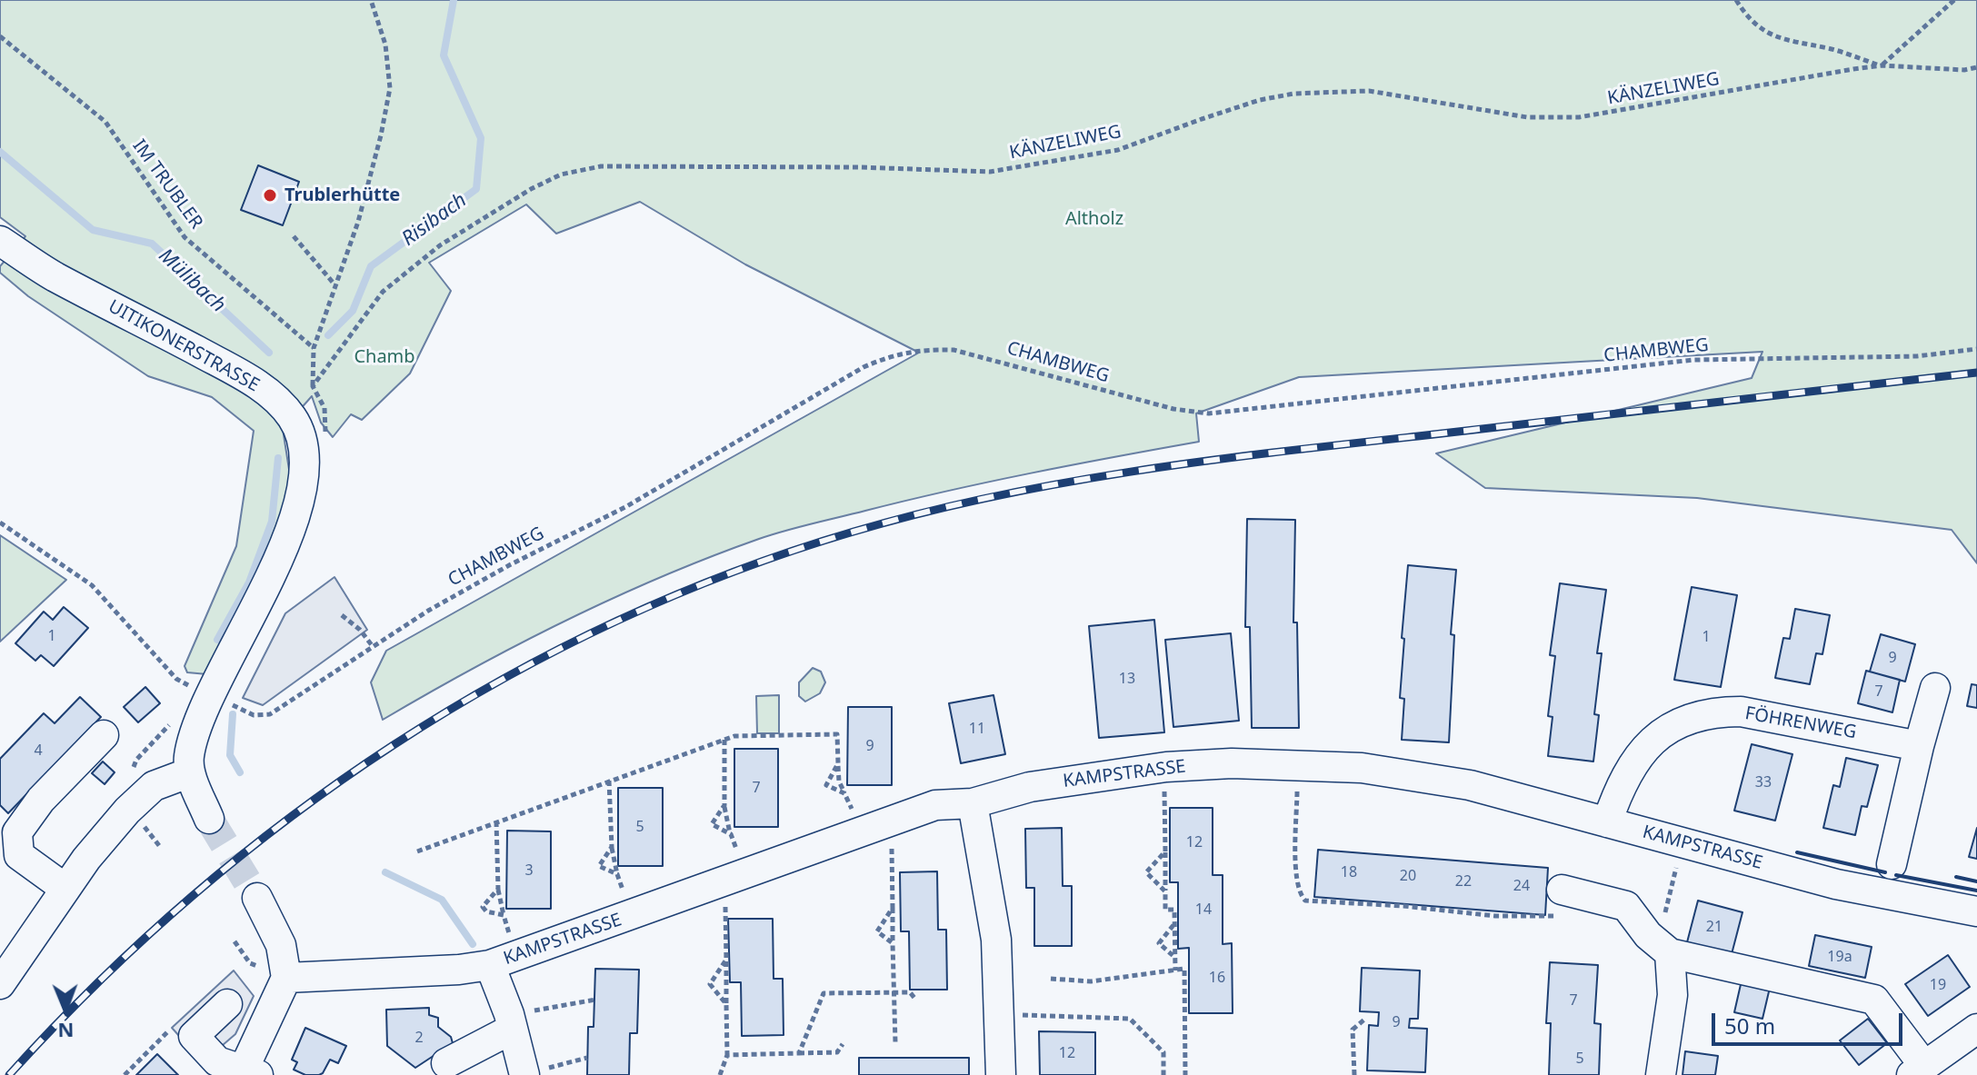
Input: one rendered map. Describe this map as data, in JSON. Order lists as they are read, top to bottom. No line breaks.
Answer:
{"streets":{"street":["UITIKONERSTRASSE","FÖHRENWEG","KAMPSTRASSE"],"path":["KÄNZELIWEG","IM TRUBLER","CHAMBWEG"]},"crossings":[["KÄNZELIWEG","UITIKONERSTRASSE"],["FÖHRENWEG","KAMPSTRASSE"]],"water":["Risibach","Mülibach"],"parks":["Altholz","Chamb"],"places":["Trublerhütte"],"house_numbers":["1","1","9","13","7","11","9","4","33","7","5","12","3","18","20","22","24","14","21","19a","16","19","7","9","2","12","5"],"scale_bar":"50 m","north":"bottom"}
